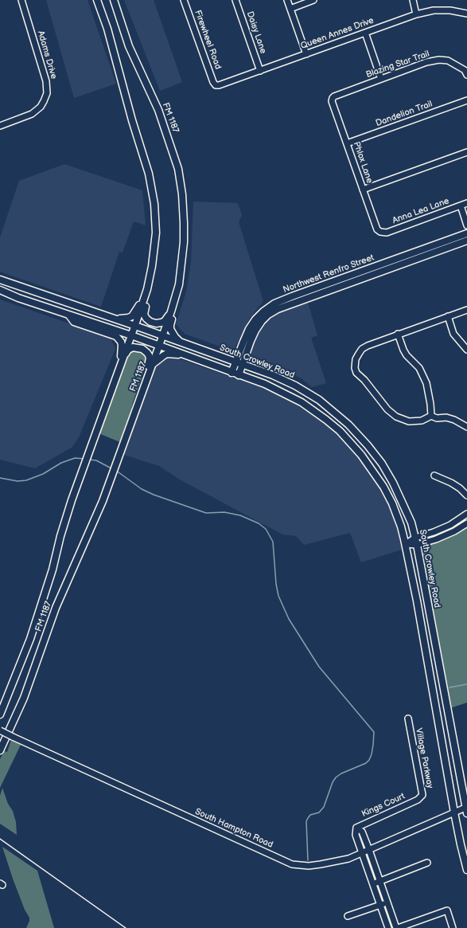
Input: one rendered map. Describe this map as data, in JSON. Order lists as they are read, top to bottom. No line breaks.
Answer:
{"streets":{"main road":["FM 1187","Northwest Renfro Street","South Crowley Road"],"street":["Daisy Lane","Queen Annes Drive","Firewheel Road","Adams Drive","Blazing Star Trail","Dandelion Trail","Phlox Lane","Anna Lea Lane","Village Parkway","Kings Court","South Hampton Road"]},"crossings":[["Daisy Lane","Queen Annes Drive"],["Queen Annes Drive","Firewheel Road"],["Blazing Star Trail","Phlox Lane"],["Dandelion Trail","Phlox Lane"],["FM 1187","South Crowley Road"],["Phlox Lane","Anna Lea Lane"],["Northwest Renfro Street","South Crowley Road"],["South Crowley Road","South Hampton Road"],["Village Parkway","Kings Court"],["Kings Court","South Hampton Road"]]}
